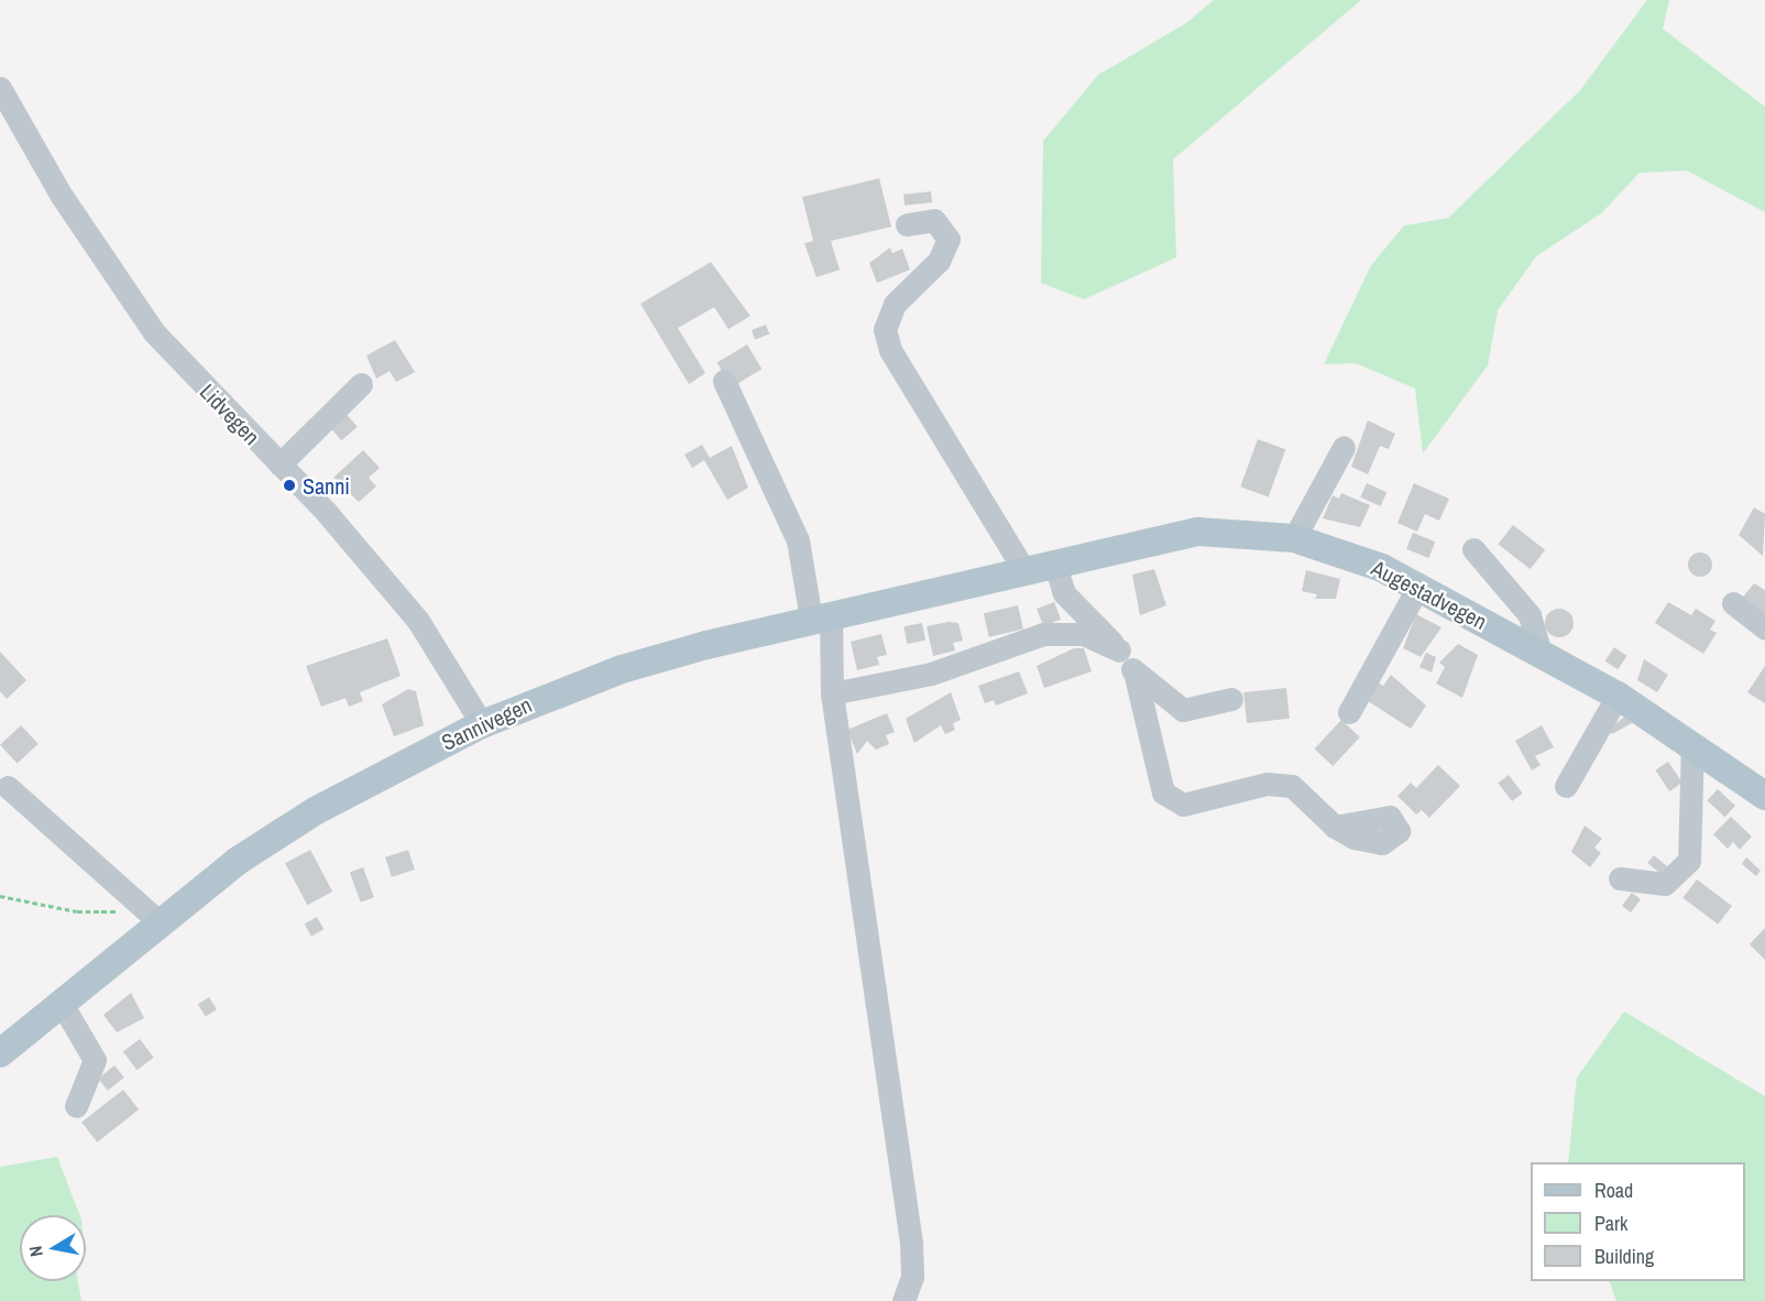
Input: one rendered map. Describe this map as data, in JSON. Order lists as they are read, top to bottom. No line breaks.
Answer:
{"streets":{"main road":["Augestadvegen","Sannivegen"],"street":["Lidvegen"]},"crossings":[["Lidvegen","Sannivegen"],["Augestadvegen","Sannivegen"]],"places":["Sanni"],"legend":["Road","Park","Building"],"north":"left"}
